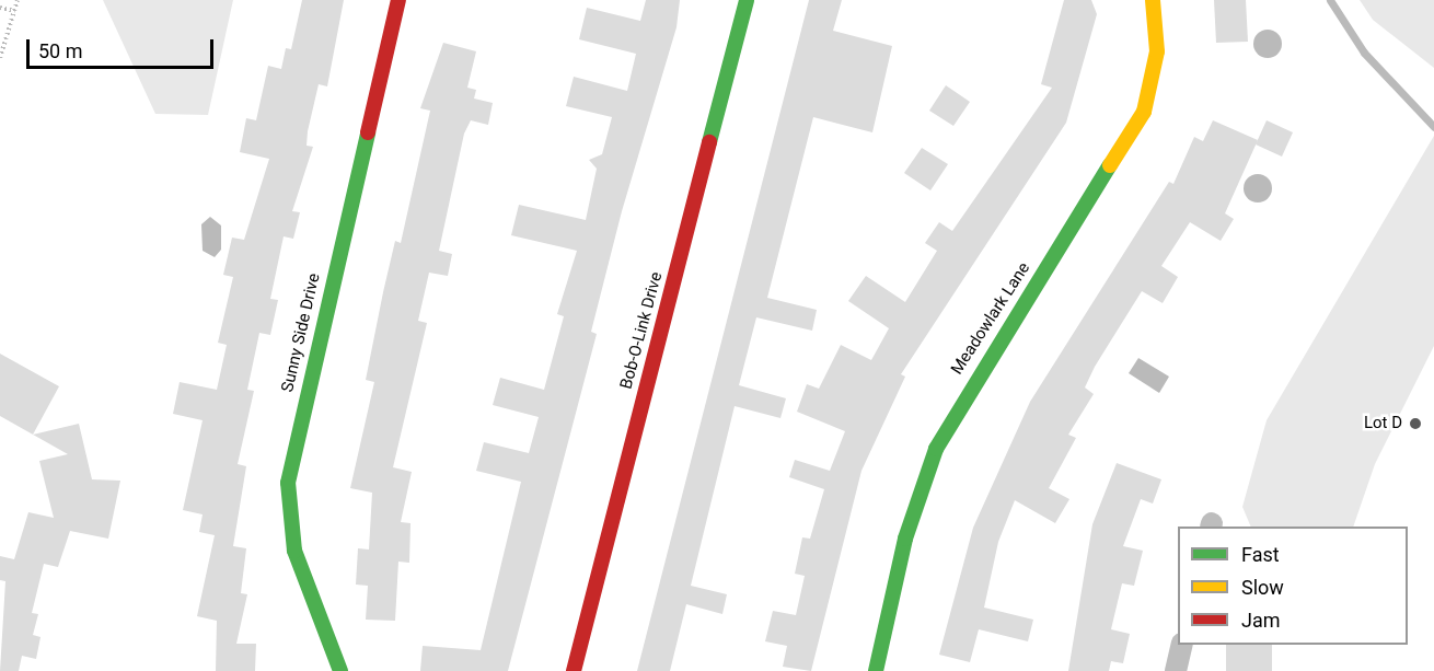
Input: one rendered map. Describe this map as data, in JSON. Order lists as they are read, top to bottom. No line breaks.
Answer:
{"streets":{"street":["Meadowlark Lane","Bob-O-Link Drive","Sunny Side Drive"]},"places":["Lot D"],"legend":["Fast","Slow","Jam"],"scale_bar":"50 m"}
